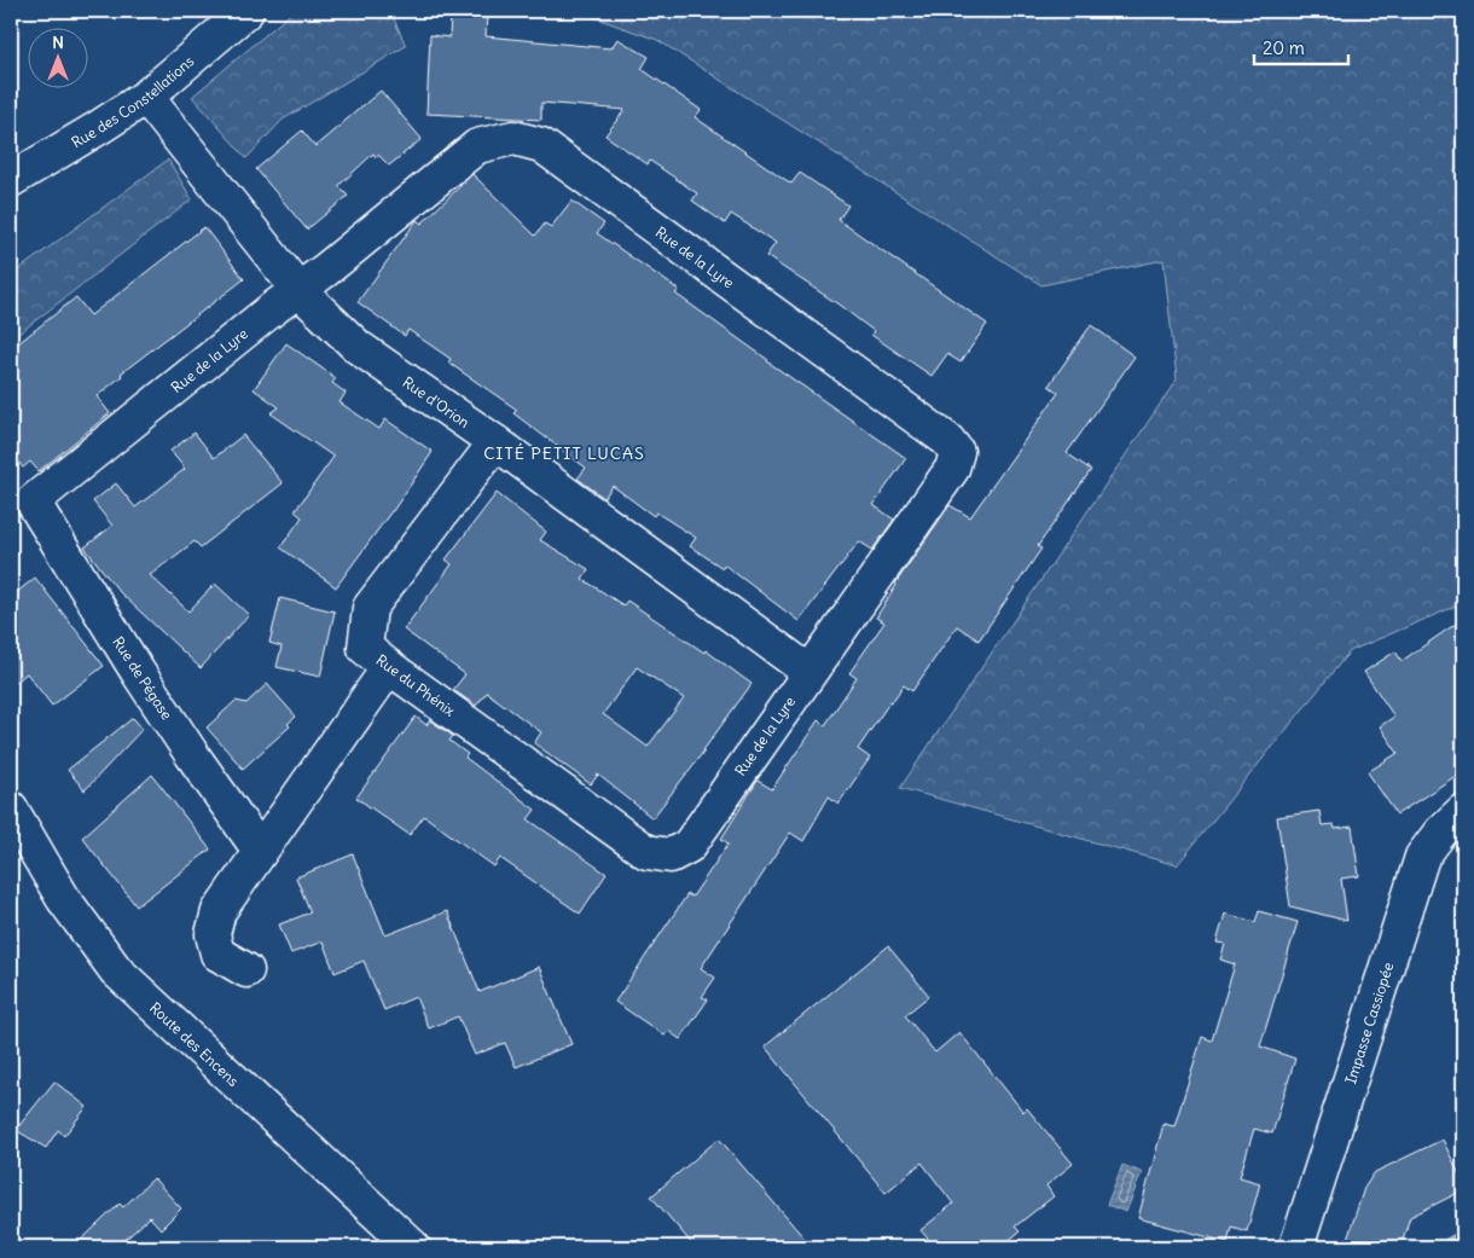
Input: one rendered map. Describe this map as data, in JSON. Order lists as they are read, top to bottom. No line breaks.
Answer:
{"streets":{"street":["Rue des Constellations","Rue de la Lyre","Rue d'Orion","Rue de Pégase","Rue du Phénix","Impasse Cassiopée","Route des Encens"]},"crossings":[["Rue des Constellations","Rue d'Orion"],["Rue de la Lyre","Rue d'Orion"],["Rue de la Lyre","Rue de Pégase"],["Rue de la Lyre","Rue du Phénix"],["Rue d'Orion","Rue du Phénix"]],"districts":["CITÉ PETIT LUCAS"],"scale_bar":"20 m","north":"top"}
